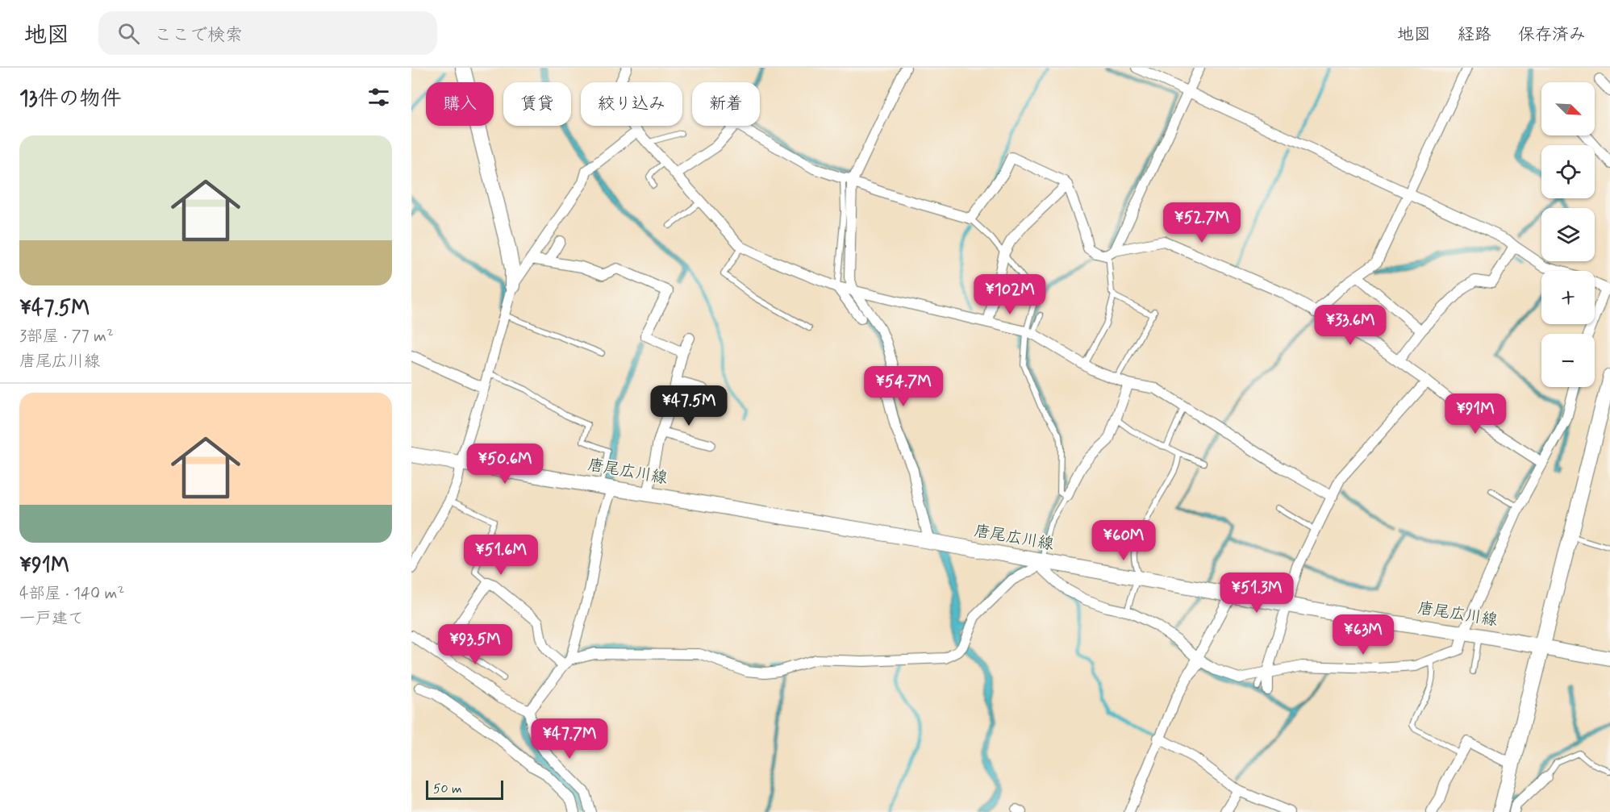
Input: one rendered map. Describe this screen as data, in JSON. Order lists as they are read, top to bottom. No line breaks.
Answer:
{"streets":{"main road":["唐尾広川線"]},"scale_bar":"50 m","north":"bottom right","page":{"header":"地図","search":"ここで検索","nav":["地図","経路","保存済み"],"heading":"13件の物件","map_buttons":["+","−"],"chip":["購入","賃貸","絞り込み","新着"],"list":[{"name":"¥47.5M","note":"3部屋 · 77 m² · 唐尾広川線"},{"name":"¥91M","note":"4部屋 · 140 m² · 一戸建て"}],"price":["¥52.7M","¥102M","¥33.6M","¥54.7M","¥47.5M","¥91M","¥50.6M","¥60M","¥51.6M","¥51.3M","¥63M","¥93.5M","¥47.7M"],"scale":"50 m"}}
